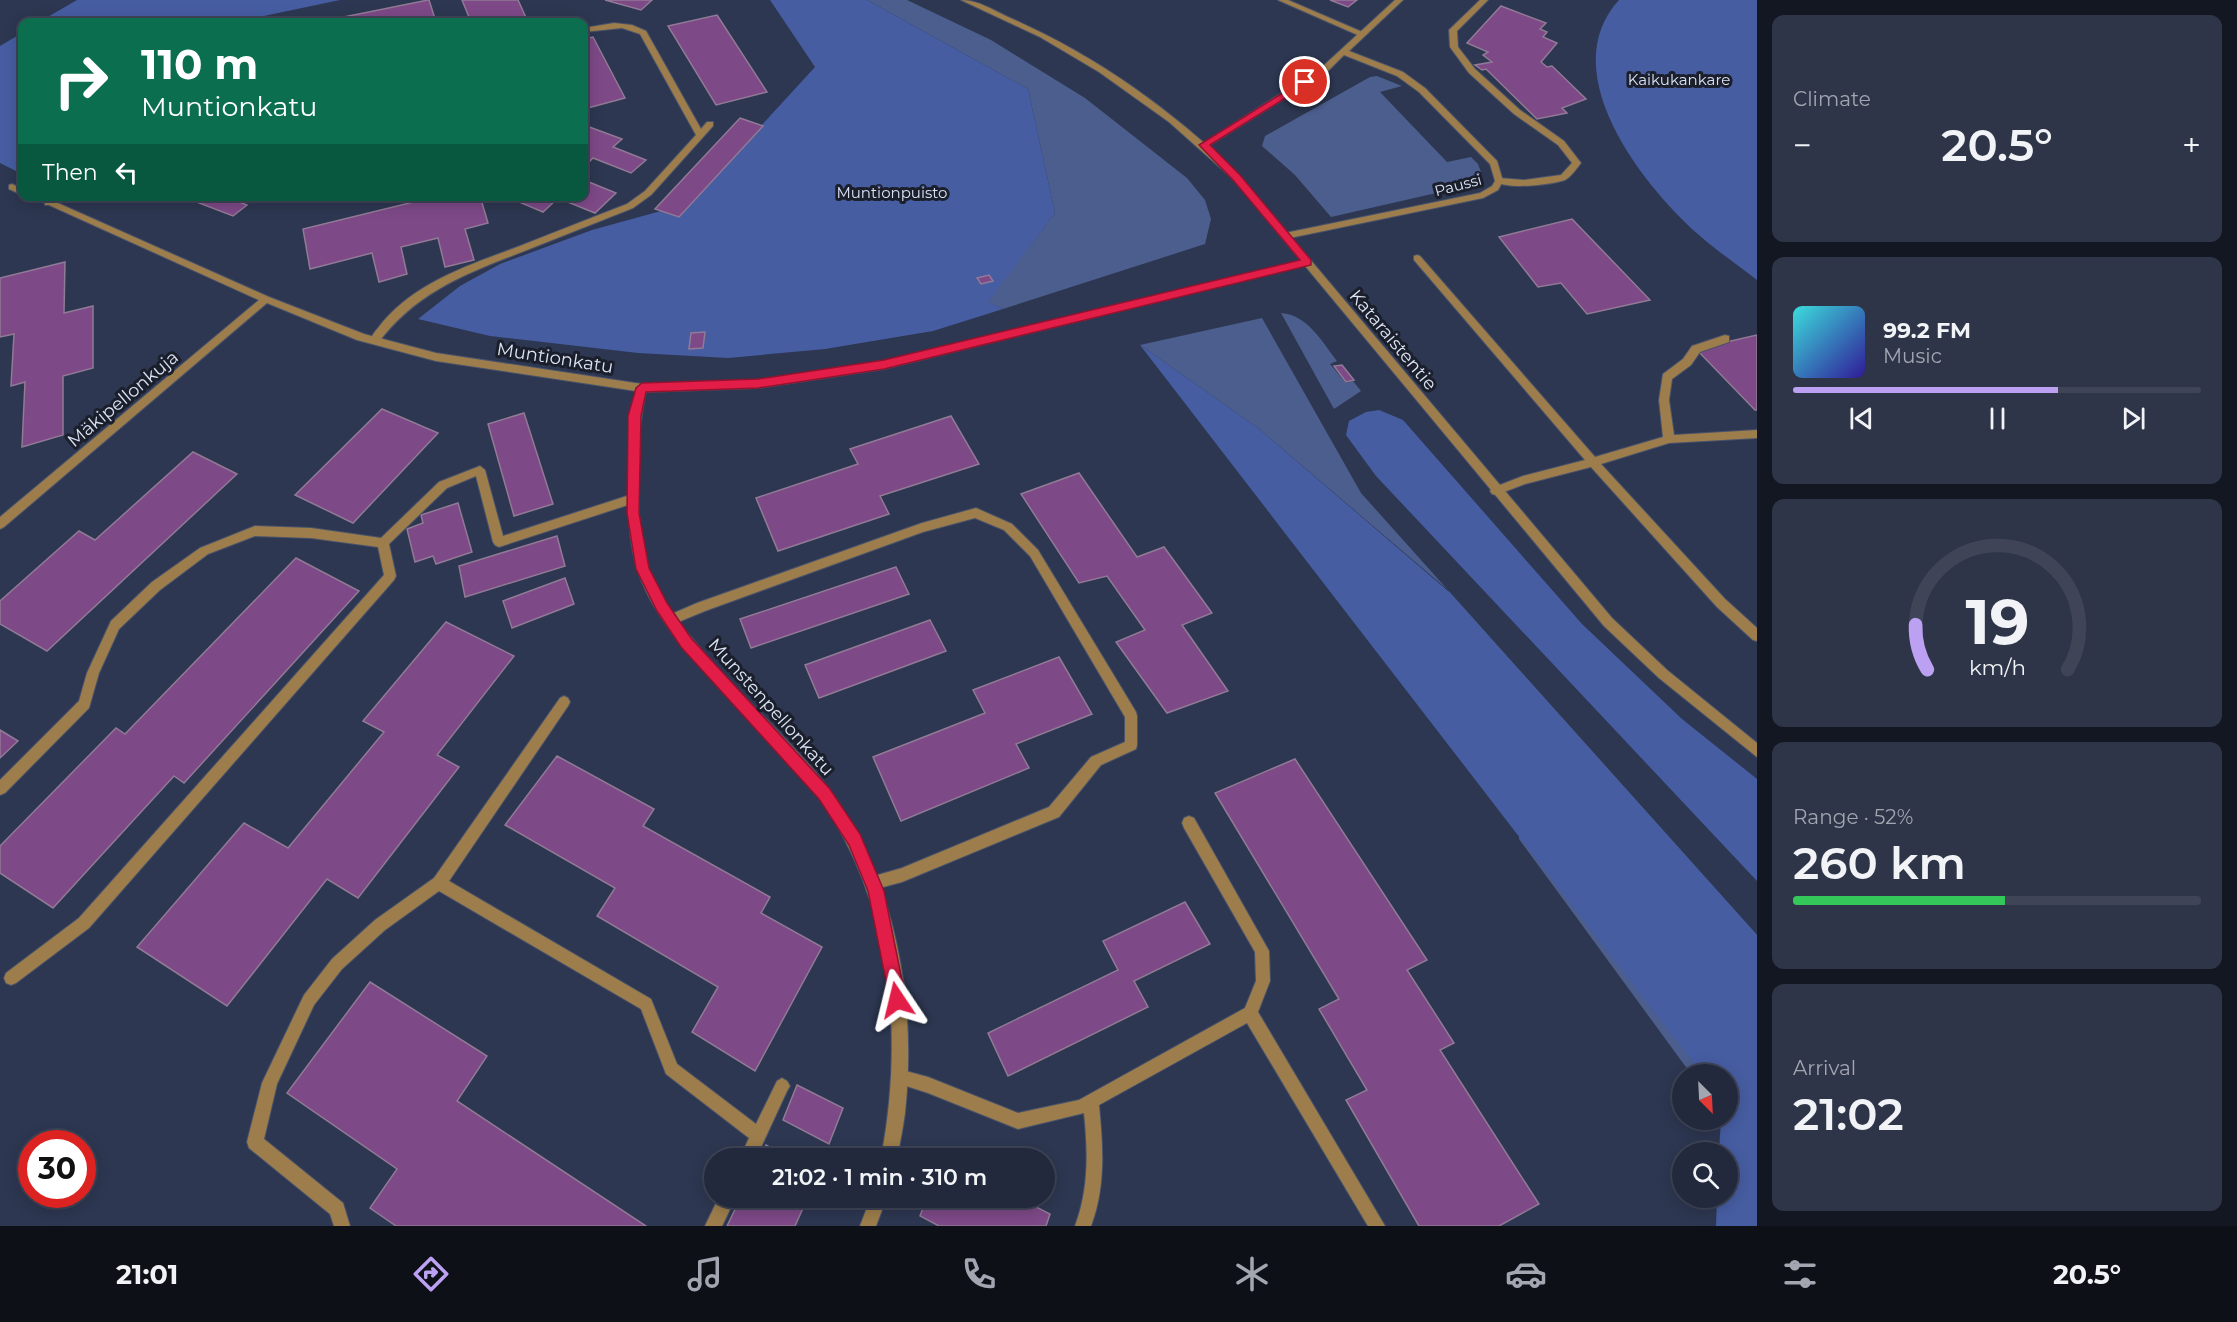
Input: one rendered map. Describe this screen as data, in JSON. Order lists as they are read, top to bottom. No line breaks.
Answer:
{"streets":{"street":["Paussi","Kataraistentie","Muntionkatu","Mäkipellonkuja","Munstenpellonkatu"]},"crossings":[["Paussi","Kataraistentie"],["Kataraistentie","Muntionkatu"],["Muntionkatu","Mäkipellonkuja"],["Muntionkatu","Munstenpellonkatu"]],"parks":["Kaikukankare","Muntionpuisto"],"north":"bottom right","page":{"tile":["Climate",["Range · 52%","260 km"],["Arrival","21:02"]],"turn":["110 m","Muntionkatu"],"heat":["−","20.5°","+"],"then":"Then","song":["99.2 FM","Music"],"limit":"30","trip":"21:02 · 1 min · 310 m","tabs":["21:01","20.5°"],"gauge":["19","km/h"]}}
